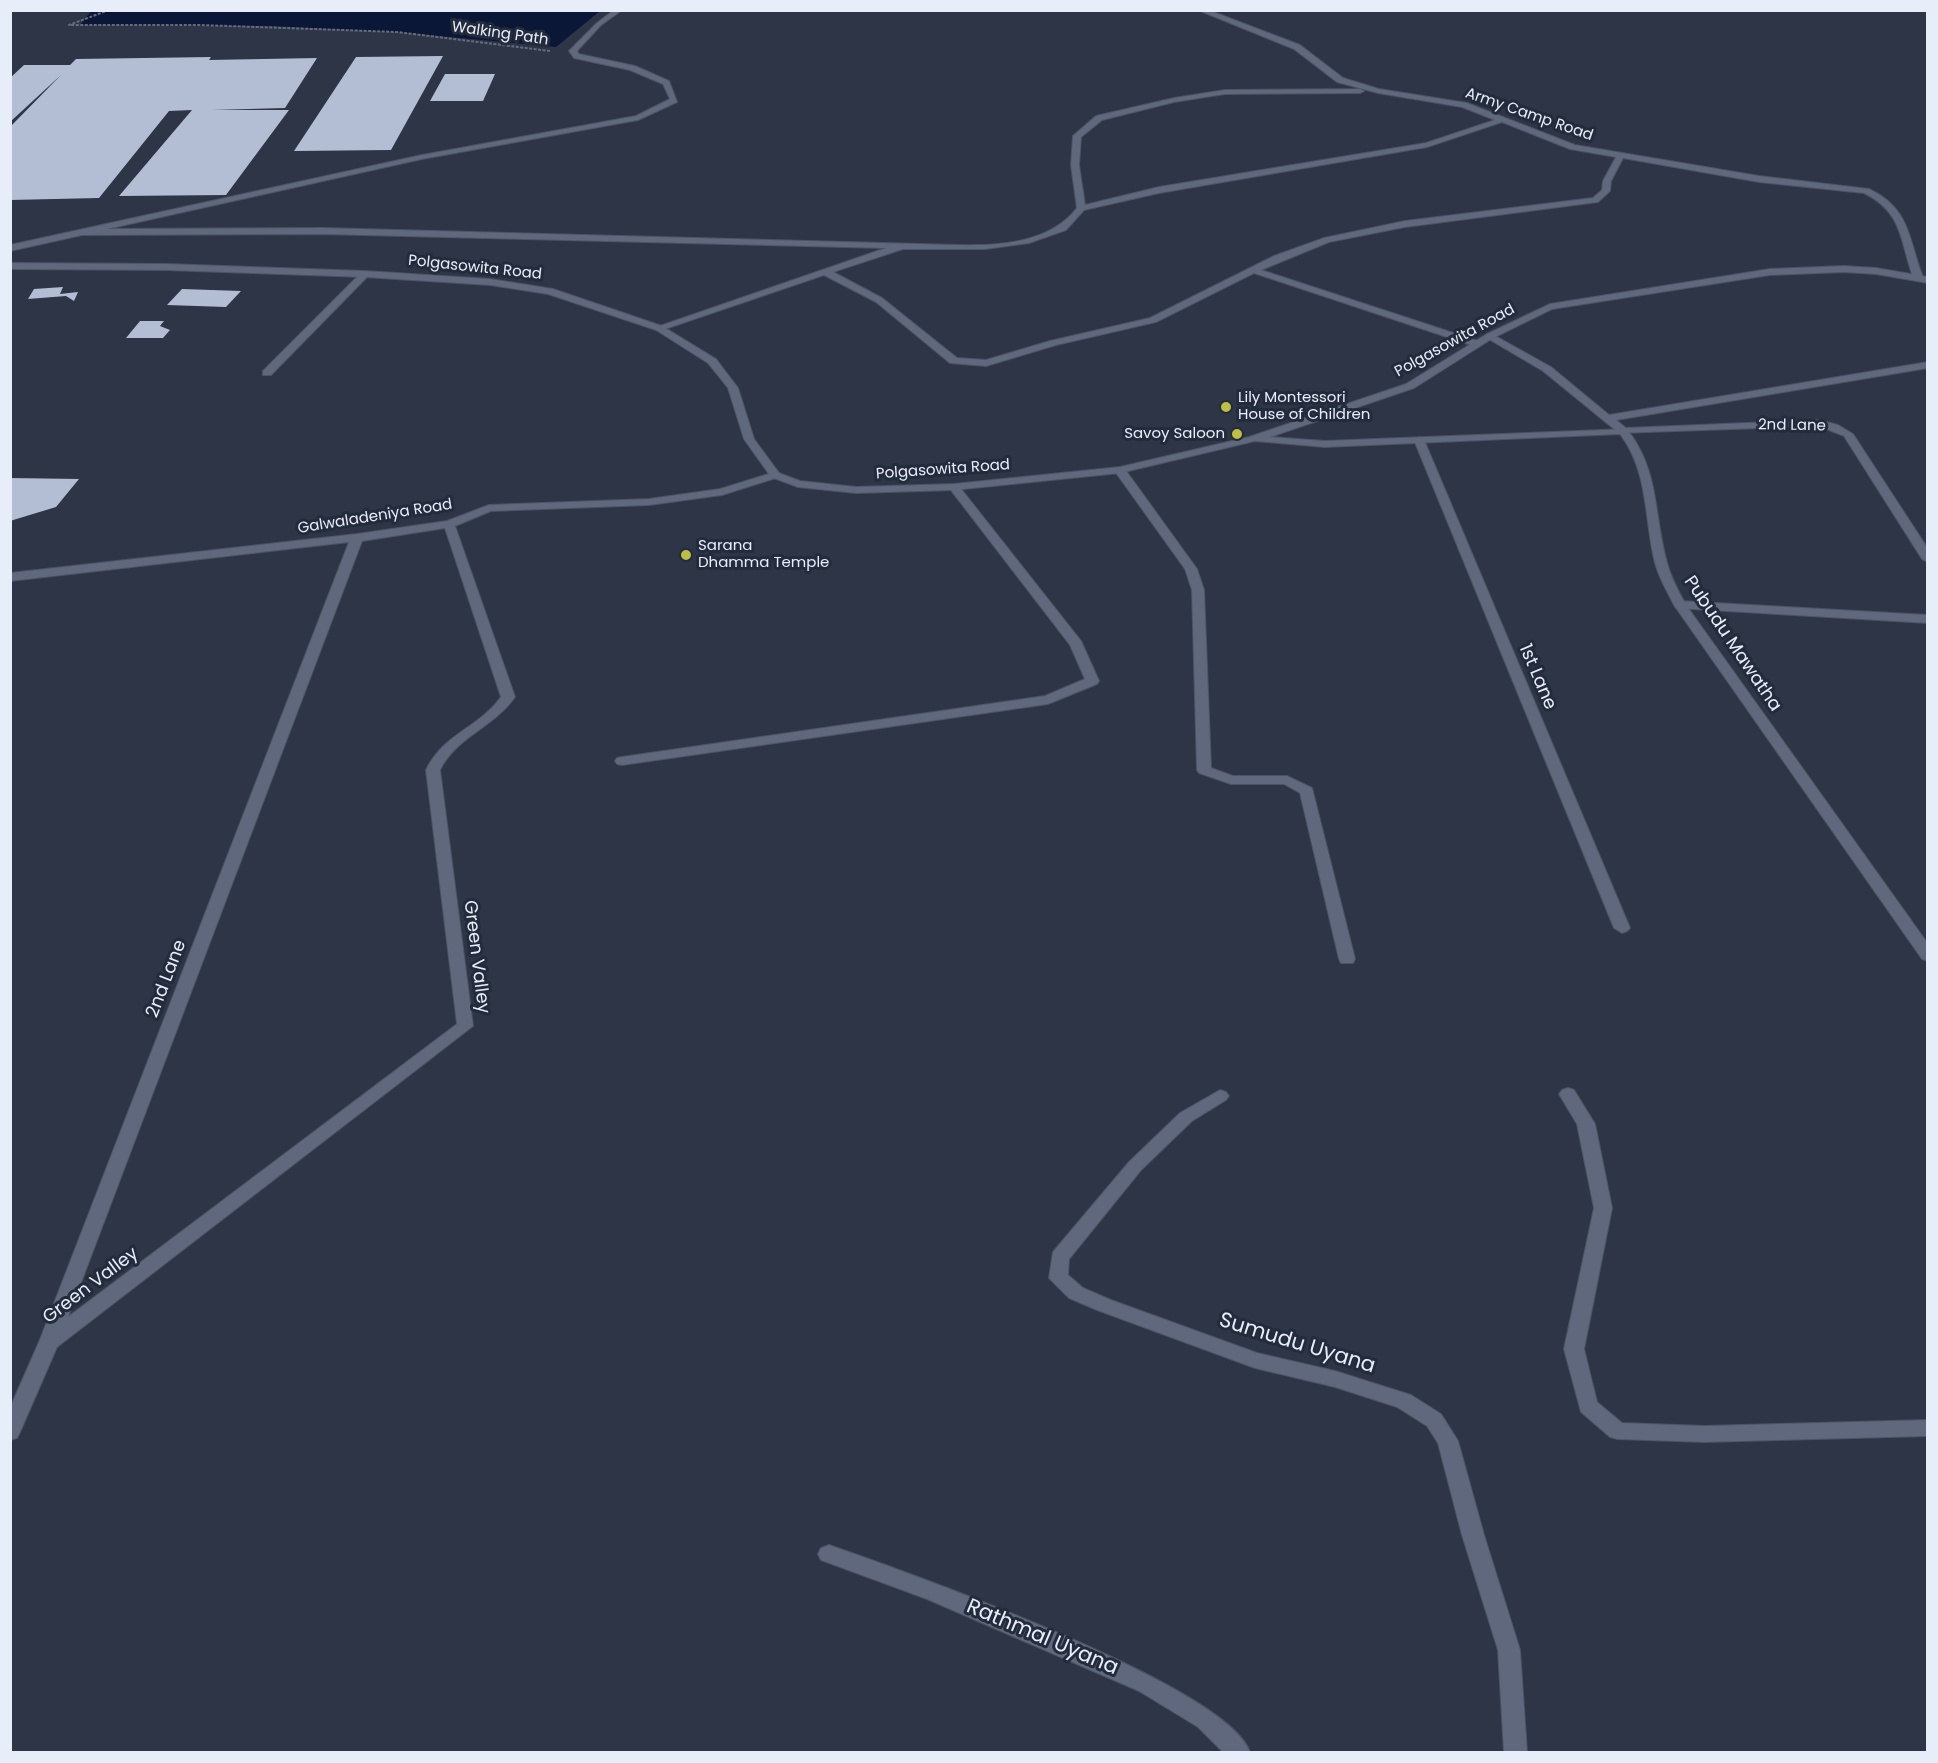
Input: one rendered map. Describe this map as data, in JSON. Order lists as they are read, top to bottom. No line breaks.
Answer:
{"streets":{"street":["Army Camp Road","Polgasowita Road","2nd Lane","Galwaladeniya Road","Pubudu Mawatha","1st Lane","Green Valley","Sumudu Uyana","Rathmal Uyana"],"path":["Walking Path"]},"crossings":[["Army Camp Road","Polgasowita Road"],["Polgasowita Road","Galwaladeniya Road"],["Polgasowita Road","Pubudu Mawatha"],["2nd Lane","Galwaladeniya Road"],["2nd Lane","Pubudu Mawatha"],["2nd Lane","Green Valley"],["Galwaladeniya Road","Green Valley"]],"places":["Lily Montessori House of Children","Savoy Saloon","Sarana Dhamma Temple"]}
